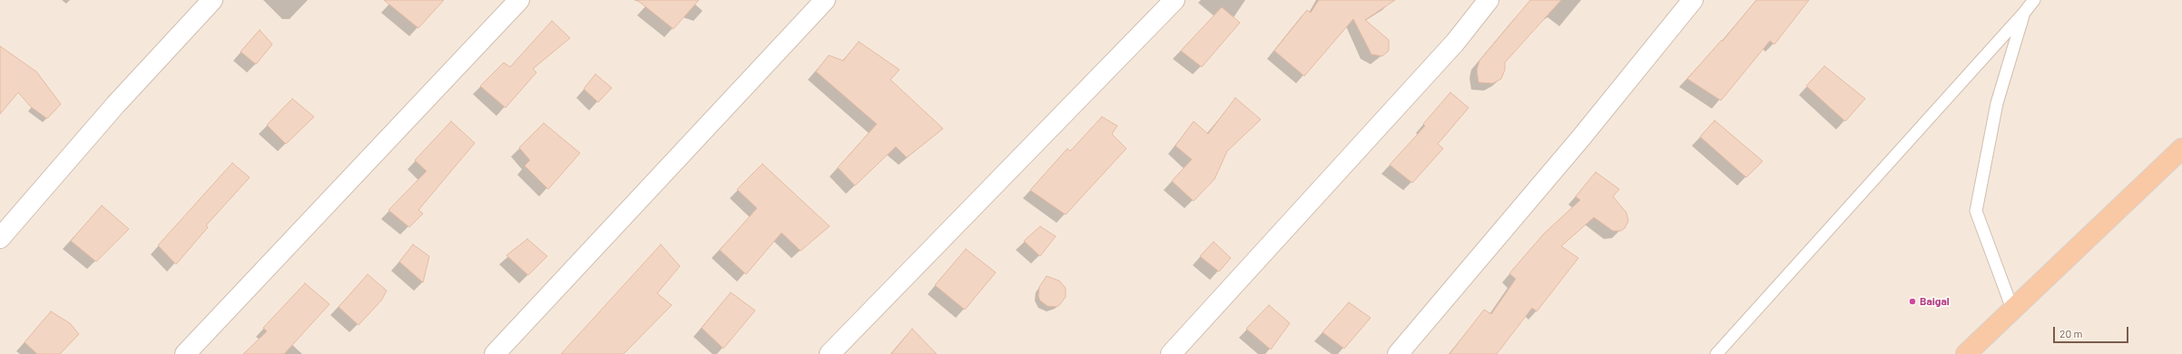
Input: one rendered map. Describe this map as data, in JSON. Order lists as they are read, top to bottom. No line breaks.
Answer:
{"places":["Baigal"],"scale_bar":"20 m"}
